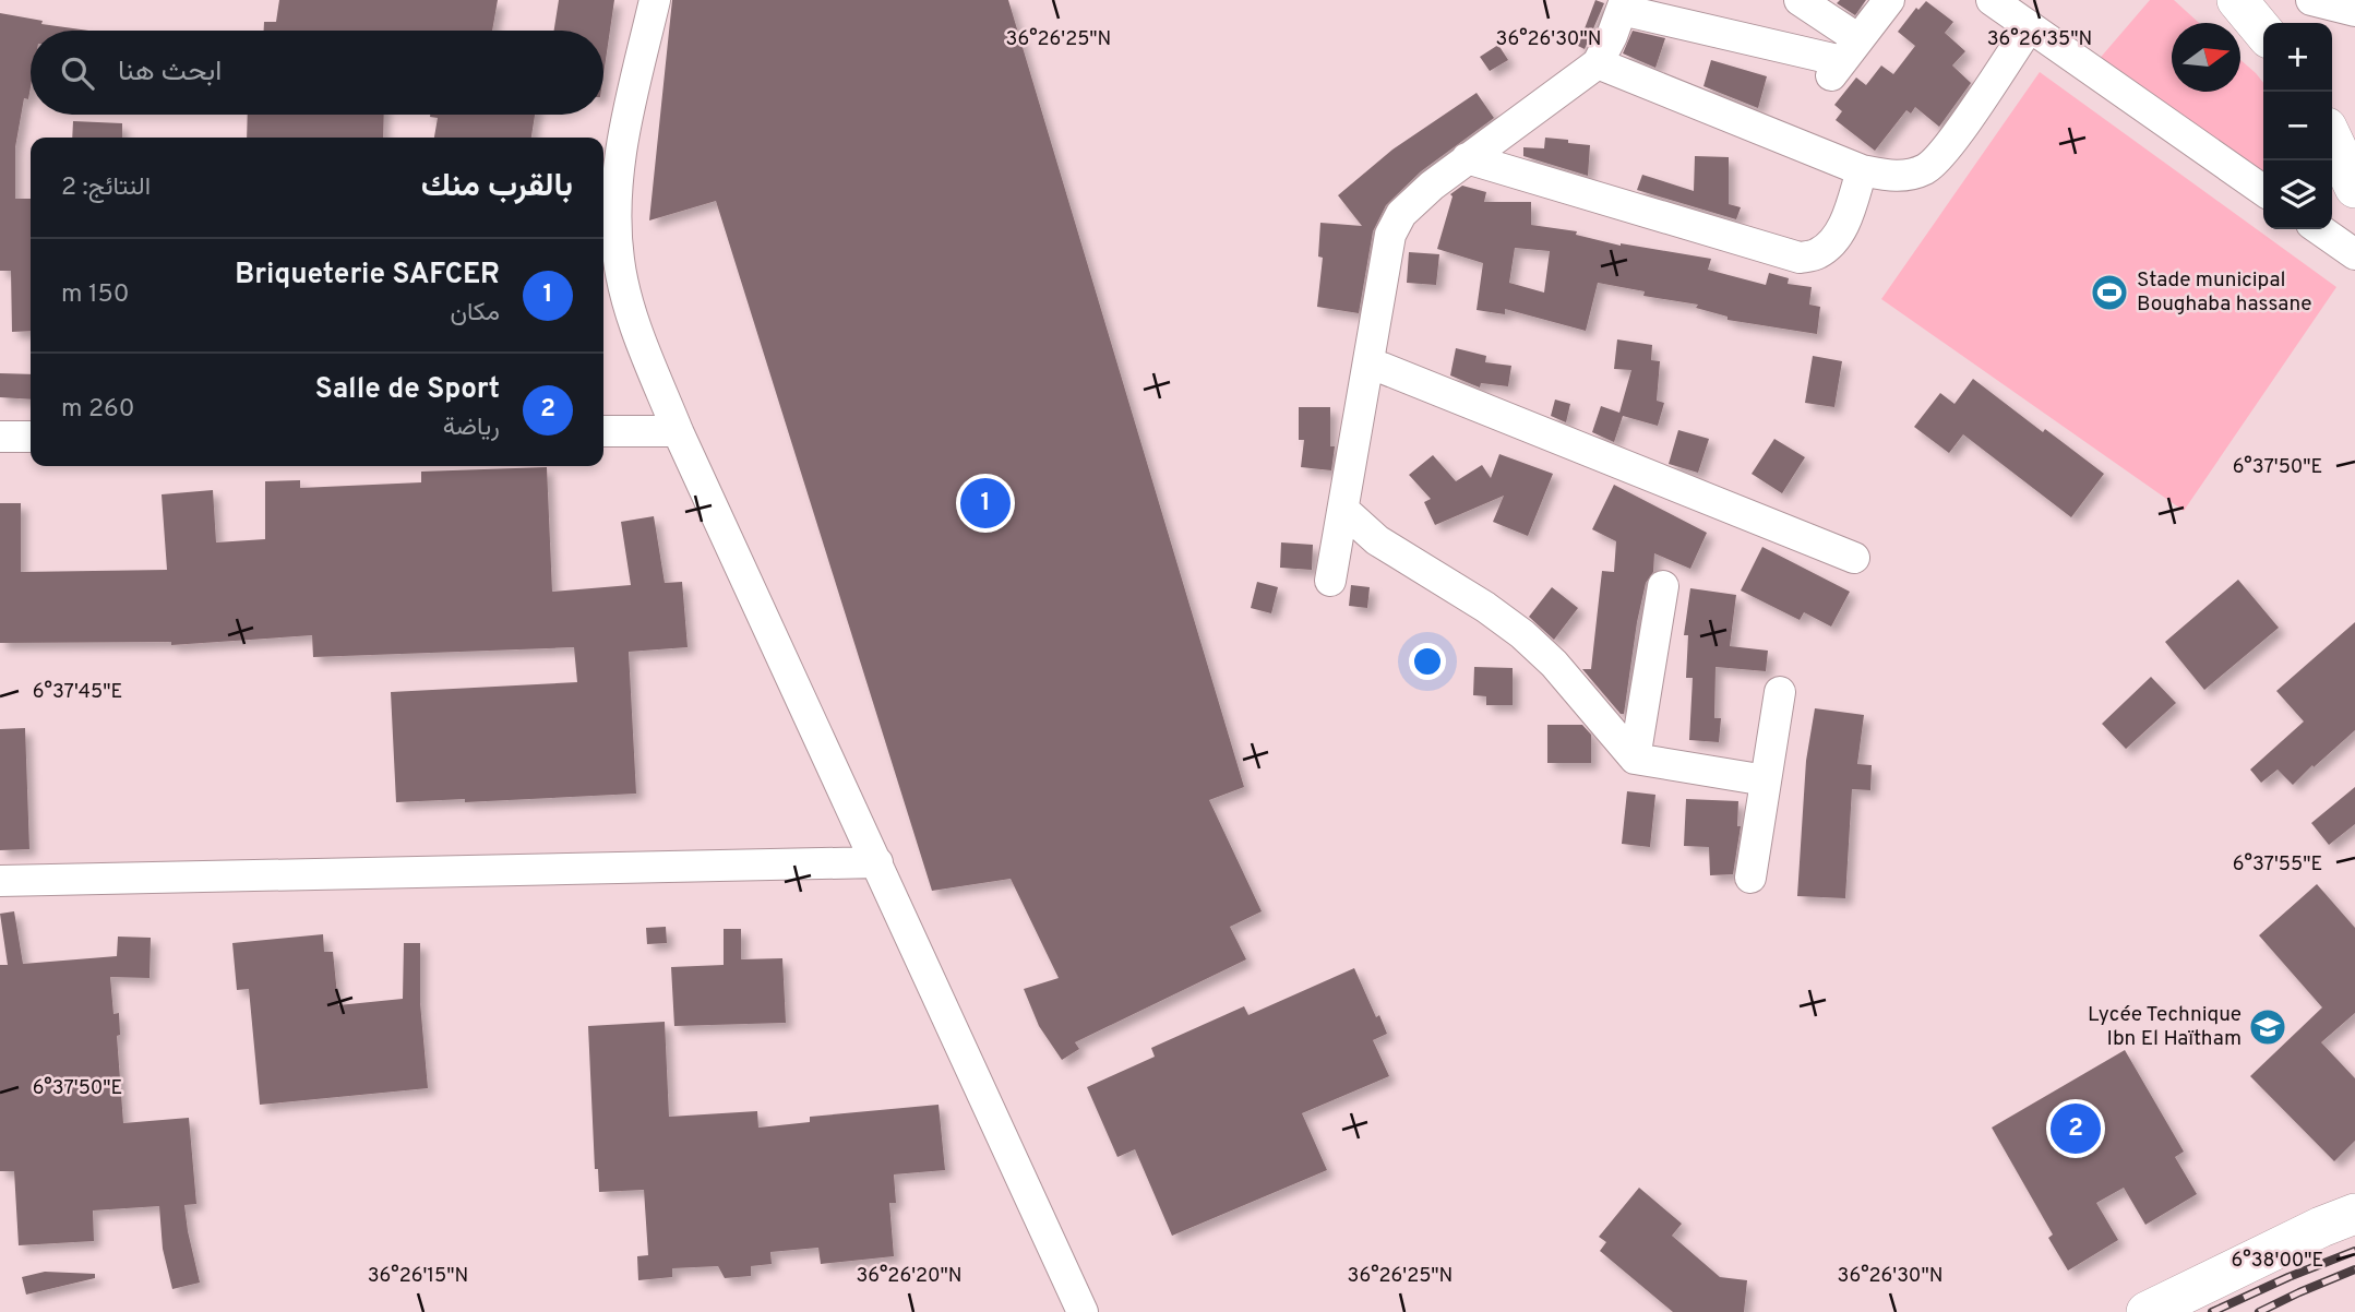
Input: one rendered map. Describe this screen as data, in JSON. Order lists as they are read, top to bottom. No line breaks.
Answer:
{"places":{"sports":["Stade municipal Boughaba hassane"],"school or university":["Lycée Technique Ibn El Haïtham"]},"north":"right","page":{"map_buttons":["+","−"],"search":"ابحث هنا","heading":["بالقرب منك","النتائج: 2"],"list":[{"mark":"1","name":"Briqueterie SAFCER","note":"مكان","value":"150 m"},{"mark":"2","name":"Salle de Sport","note":"رياضة","value":"260 m"}],"pins":["1","2"]},"coordinates":["36°26'25\"N","36°26'30\"N","36°26'35\"N","6°37'50\"E","6°37'45\"E","6°37'55\"E","6°38'00\"E","36°26'15\"N","36°26'20\"N"]}
